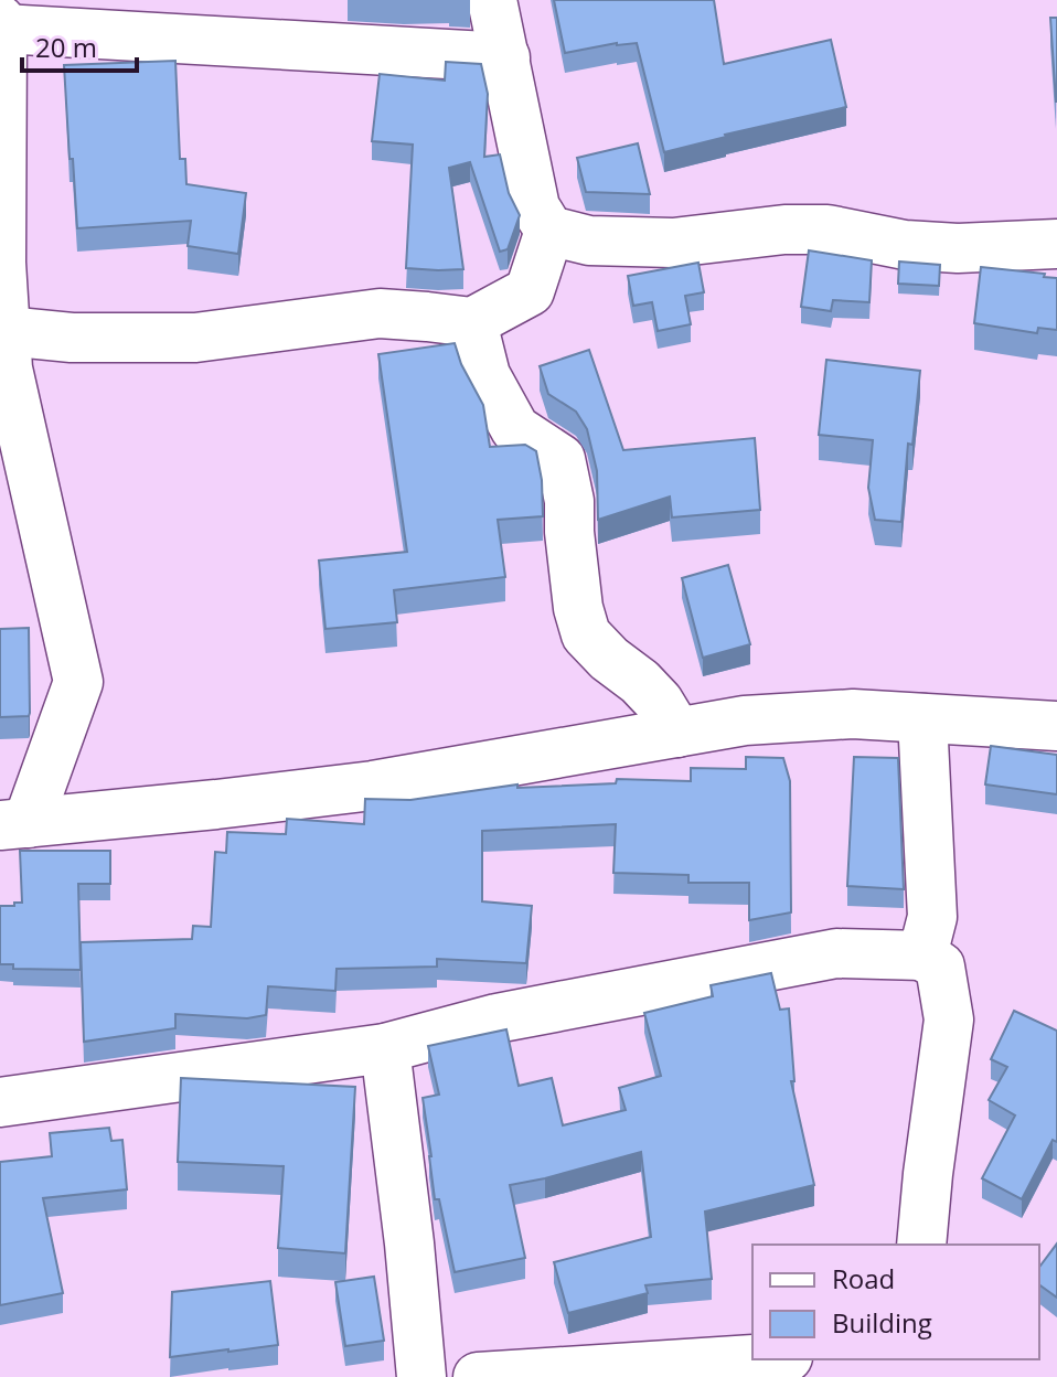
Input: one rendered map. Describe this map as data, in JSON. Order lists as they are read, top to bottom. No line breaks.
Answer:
{"legend":["Road","Building"],"scale_bar":"20 m"}
